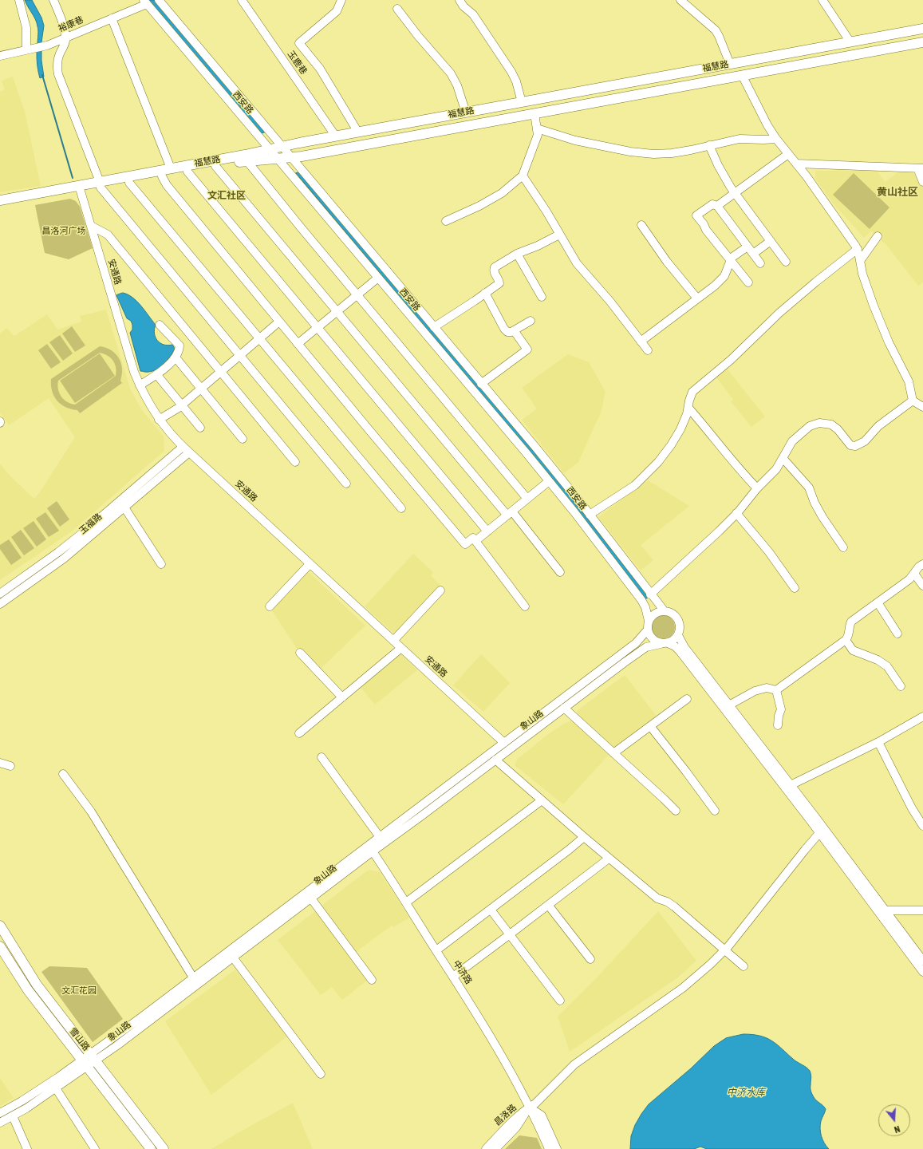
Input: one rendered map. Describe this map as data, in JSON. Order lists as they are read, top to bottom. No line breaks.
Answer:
{"streets":{"main road":["福慧路","雪山路"],"street":["裕康巷","玉鹿巷","西安路","安通路","玉福路","象山路","中济路","昌洛路"]},"crossings":[["裕康巷","西安路"],["玉鹿巷","福慧路"],["福慧路","西安路"],["福慧路","安通路"],["西安路","象山路"],["安通路","玉福路"],["安通路","象山路"],["象山路","中济路"],["象山路","雪山路"],["中济路","昌洛路"]],"districts":["黄山社区","文汇社区"],"water":["中济水库"],"parks":["昌洛河广场","文汇花园"],"north":"bottom"}
